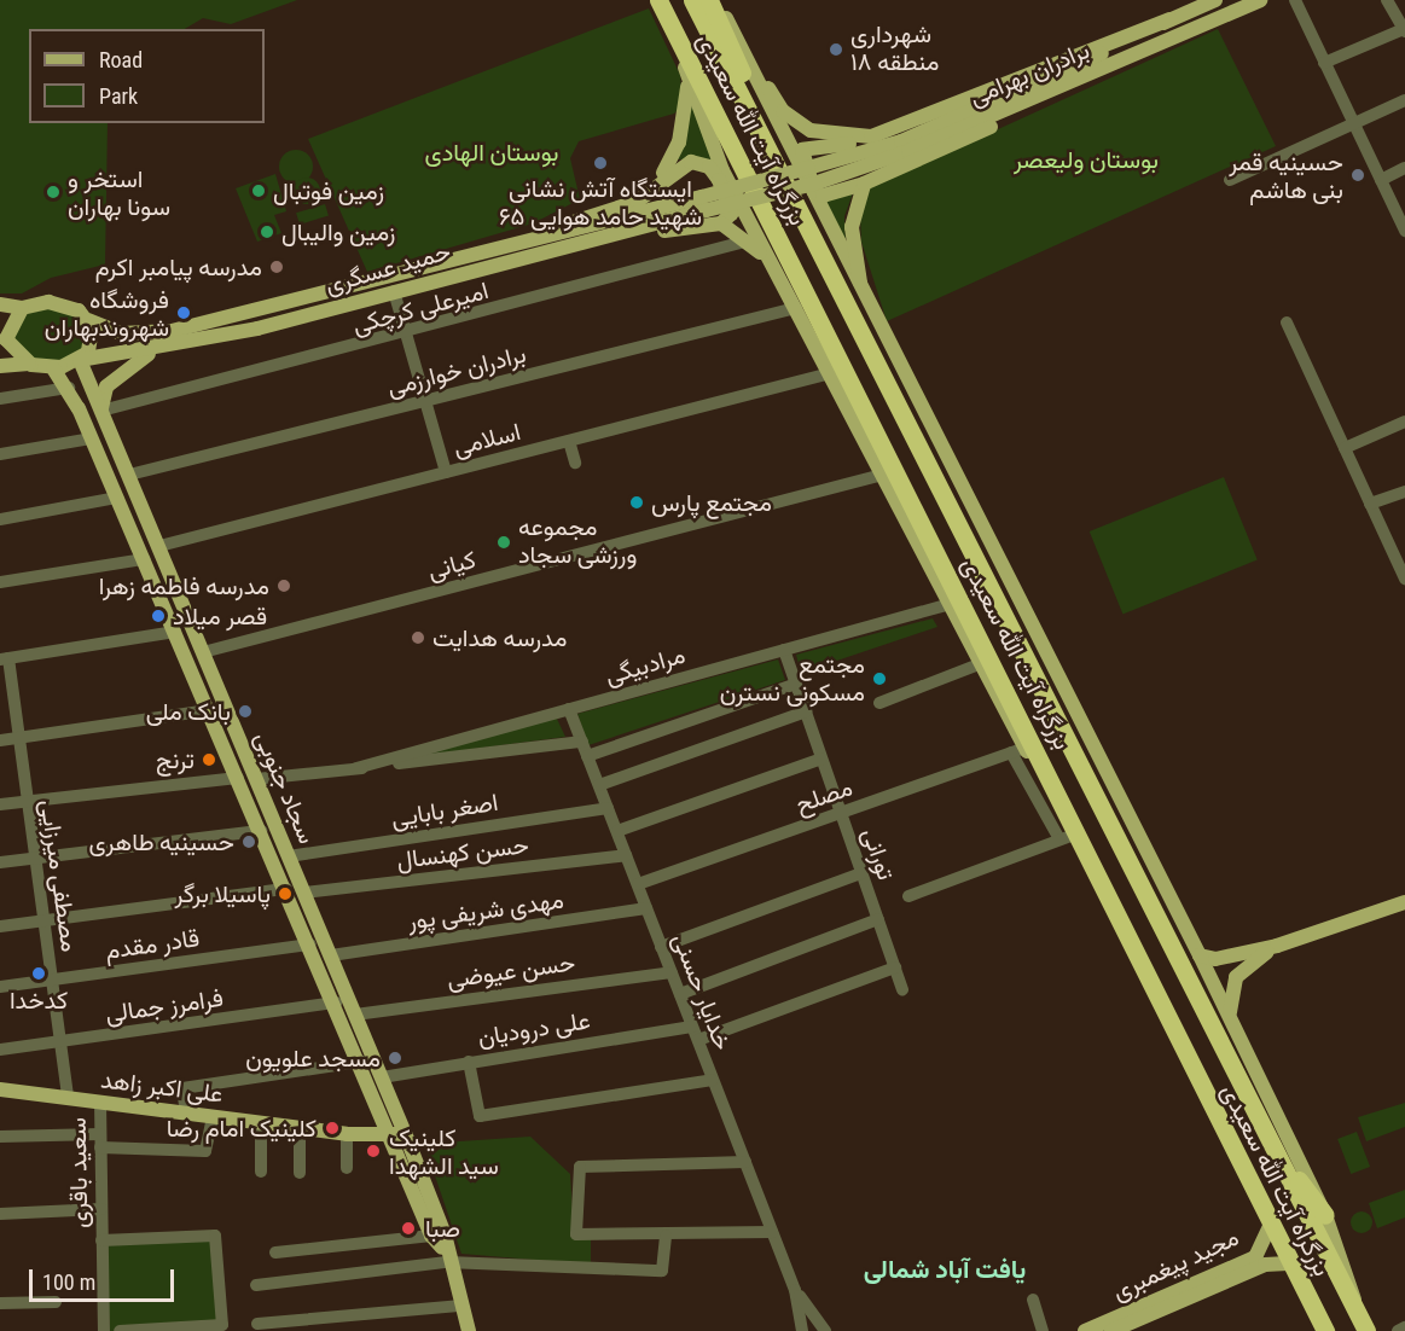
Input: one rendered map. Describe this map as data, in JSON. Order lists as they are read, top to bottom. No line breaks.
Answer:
{"streets":{"highway":["بزرگراه آیت الله سعیدی"],"main road":["برادران بهرامی","حمید عسگری","سجاد جنوبی","علی اکبر زاهد","مجید پیغمبری"],"street":["امیرعلی کرچکی","برادران خوارزمی","اسلامی","کیانی","مرادبیگی","مصلح","اصغر بابایی","حسن کهنسال","تورانی","مصطفی میرزایی","مهدی شریفی پور","قادر مقدم","حسن عیوضی","خدایار حسنی","فرامرز جمالی","علی درودیان","سعید باقری"]},"crossings":[["برادران بهرامی","حمید عسگری"],["بزرگراه آیت الله سعیدی","مجید پیغمبری"],["حمید عسگری","سجاد جنوبی"],["امیرعلی کرچکی","سجاد جنوبی"],["برادران خوارزمی","سجاد جنوبی"],["اسلامی","سجاد جنوبی"],["کیانی","سجاد جنوبی"],["مرادبیگی","سجاد جنوبی"],["مرادبیگی","تورانی"],["مرادبیگی","خدایار حسنی"],["سجاد جنوبی","اصغر بابایی"],["سجاد جنوبی","حسن کهنسال"],["سجاد جنوبی","مهدی شریفی پور"],["سجاد جنوبی","قادر مقدم"],["سجاد جنوبی","حسن عیوضی"],["سجاد جنوبی","فرامرز جمالی"],["سجاد جنوبی","علی درودیان"],["سجاد جنوبی","علی اکبر زاهد"],["مصلح","تورانی"],["مصلح","خدایار حسنی"],["اصغر بابایی","خدایار حسنی"],["حسن کهنسال","خدایار حسنی"],["مصطفی میرزایی","قادر مقدم"],["مصطفی میرزایی","فرامرز جمالی"],["مصطفی میرزایی","علی اکبر زاهد"],["مهدی شریفی پور","خدایار حسنی"],["حسن عیوضی","خدایار حسنی"],["خدایار حسنی","علی درودیان"],["علی اکبر زاهد","سعید باقری"]],"districts":["یافت آباد شمالی"],"parks":["بوستان الهادی","بوستان ولیعصر"],"places":["شهرداری منطقه ۱۸","ایستگاه آتش نشانی ۶۵ شهید حامد هوایی","حسینیه قمر بنی هاشم","زمین فوتبال","استخر و سونا بهاران","زمین والیبال","مدرسه پیامبر اکرم","فروشگاه شهروندبهاران","مجتمع پارس","مجموعه ورزشی سجاد","مدرسه فاطمه زهرا","قصر میلاد","مدرسه هدایت","مجتمع مسکونی نسترن","بانک ملی","ترنج","حسینیه طاهری","پاسیلا برگر","کدخدا","مسجد علویون","کلینیک امام رضا","کلینیک سید الشهدا","صبا"],"legend":["Road","Park"],"scale_bar":"100 m"}
